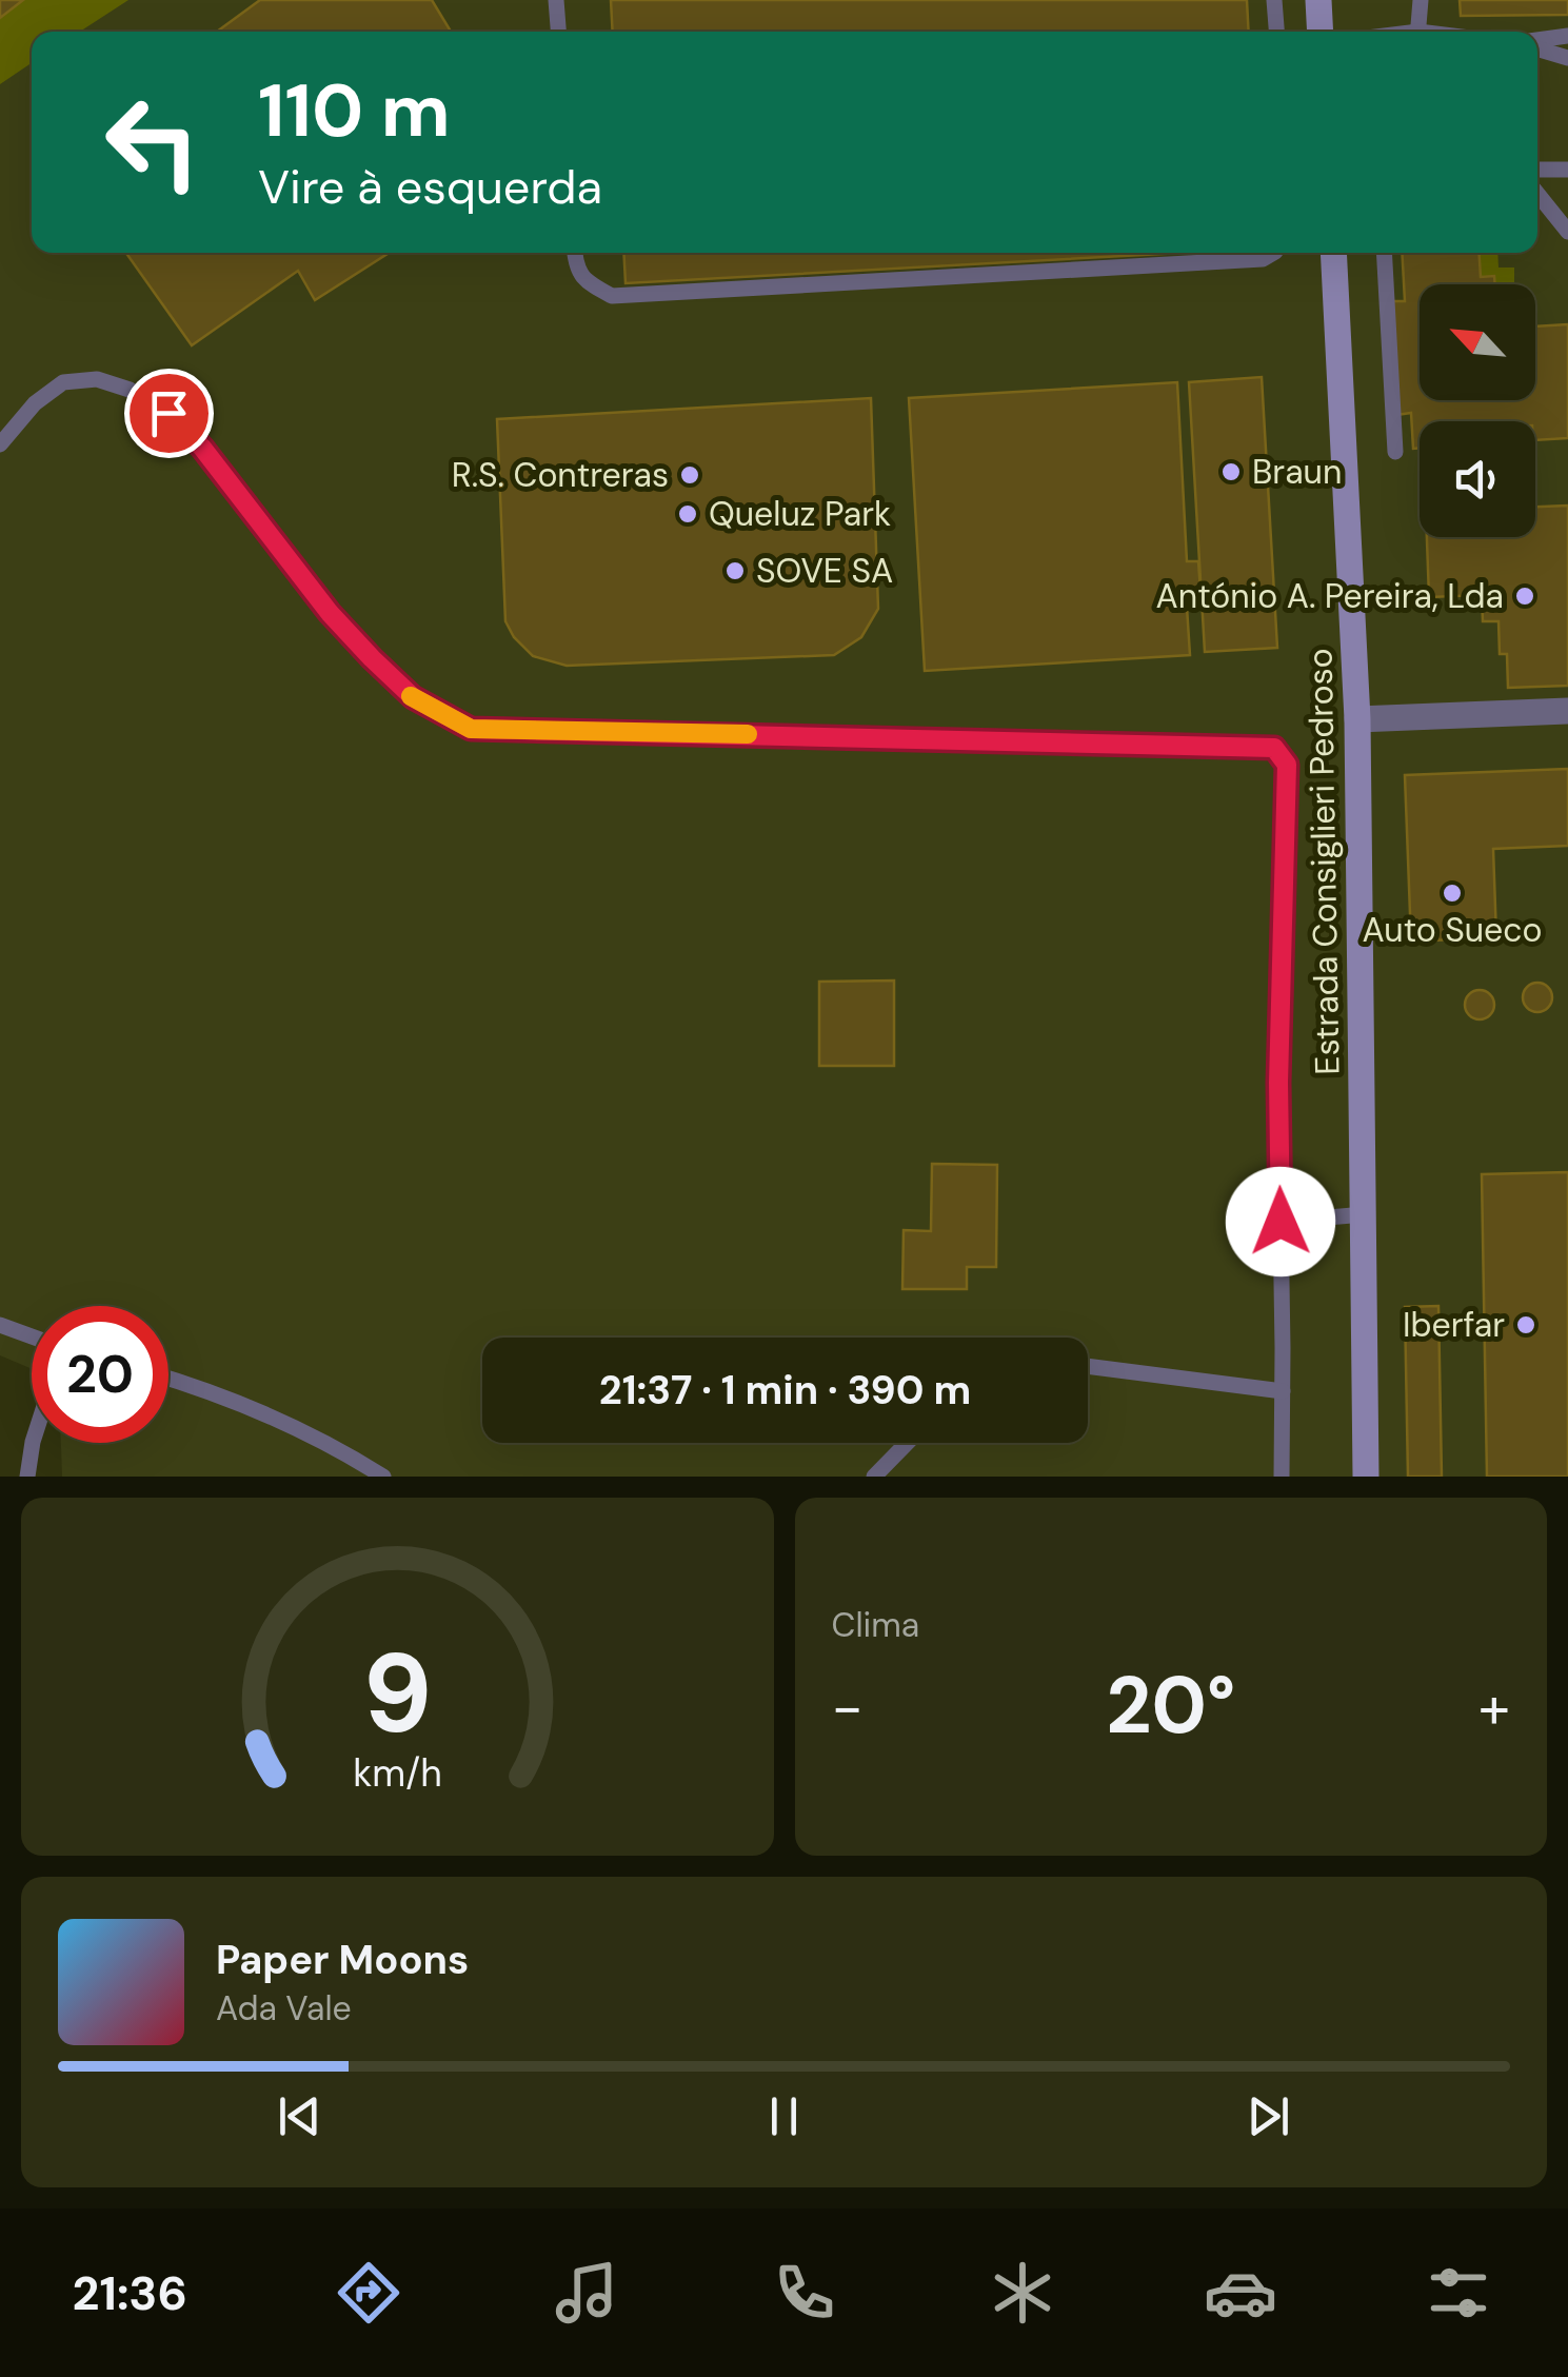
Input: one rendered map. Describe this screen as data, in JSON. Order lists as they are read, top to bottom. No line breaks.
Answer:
{"streets":{"main road":["Estrada Consiglieri Pedroso"]},"places":["Braun","R.S. Contreras","Queluz Park","SOVE SA","António A. Pereira, Lda","Auto Sueco","Iberfar"],"north":"top left","page":{"turn":["110 m","Vire à esquerda"],"limit":"20","trip":"21:37 · 1 min · 390 m","tile":"Clima","heat":["−","20°","+"],"song":["Paper Moons","Ada Vale"],"tabs":"21:36","gauge":["9","km/h"]}}
